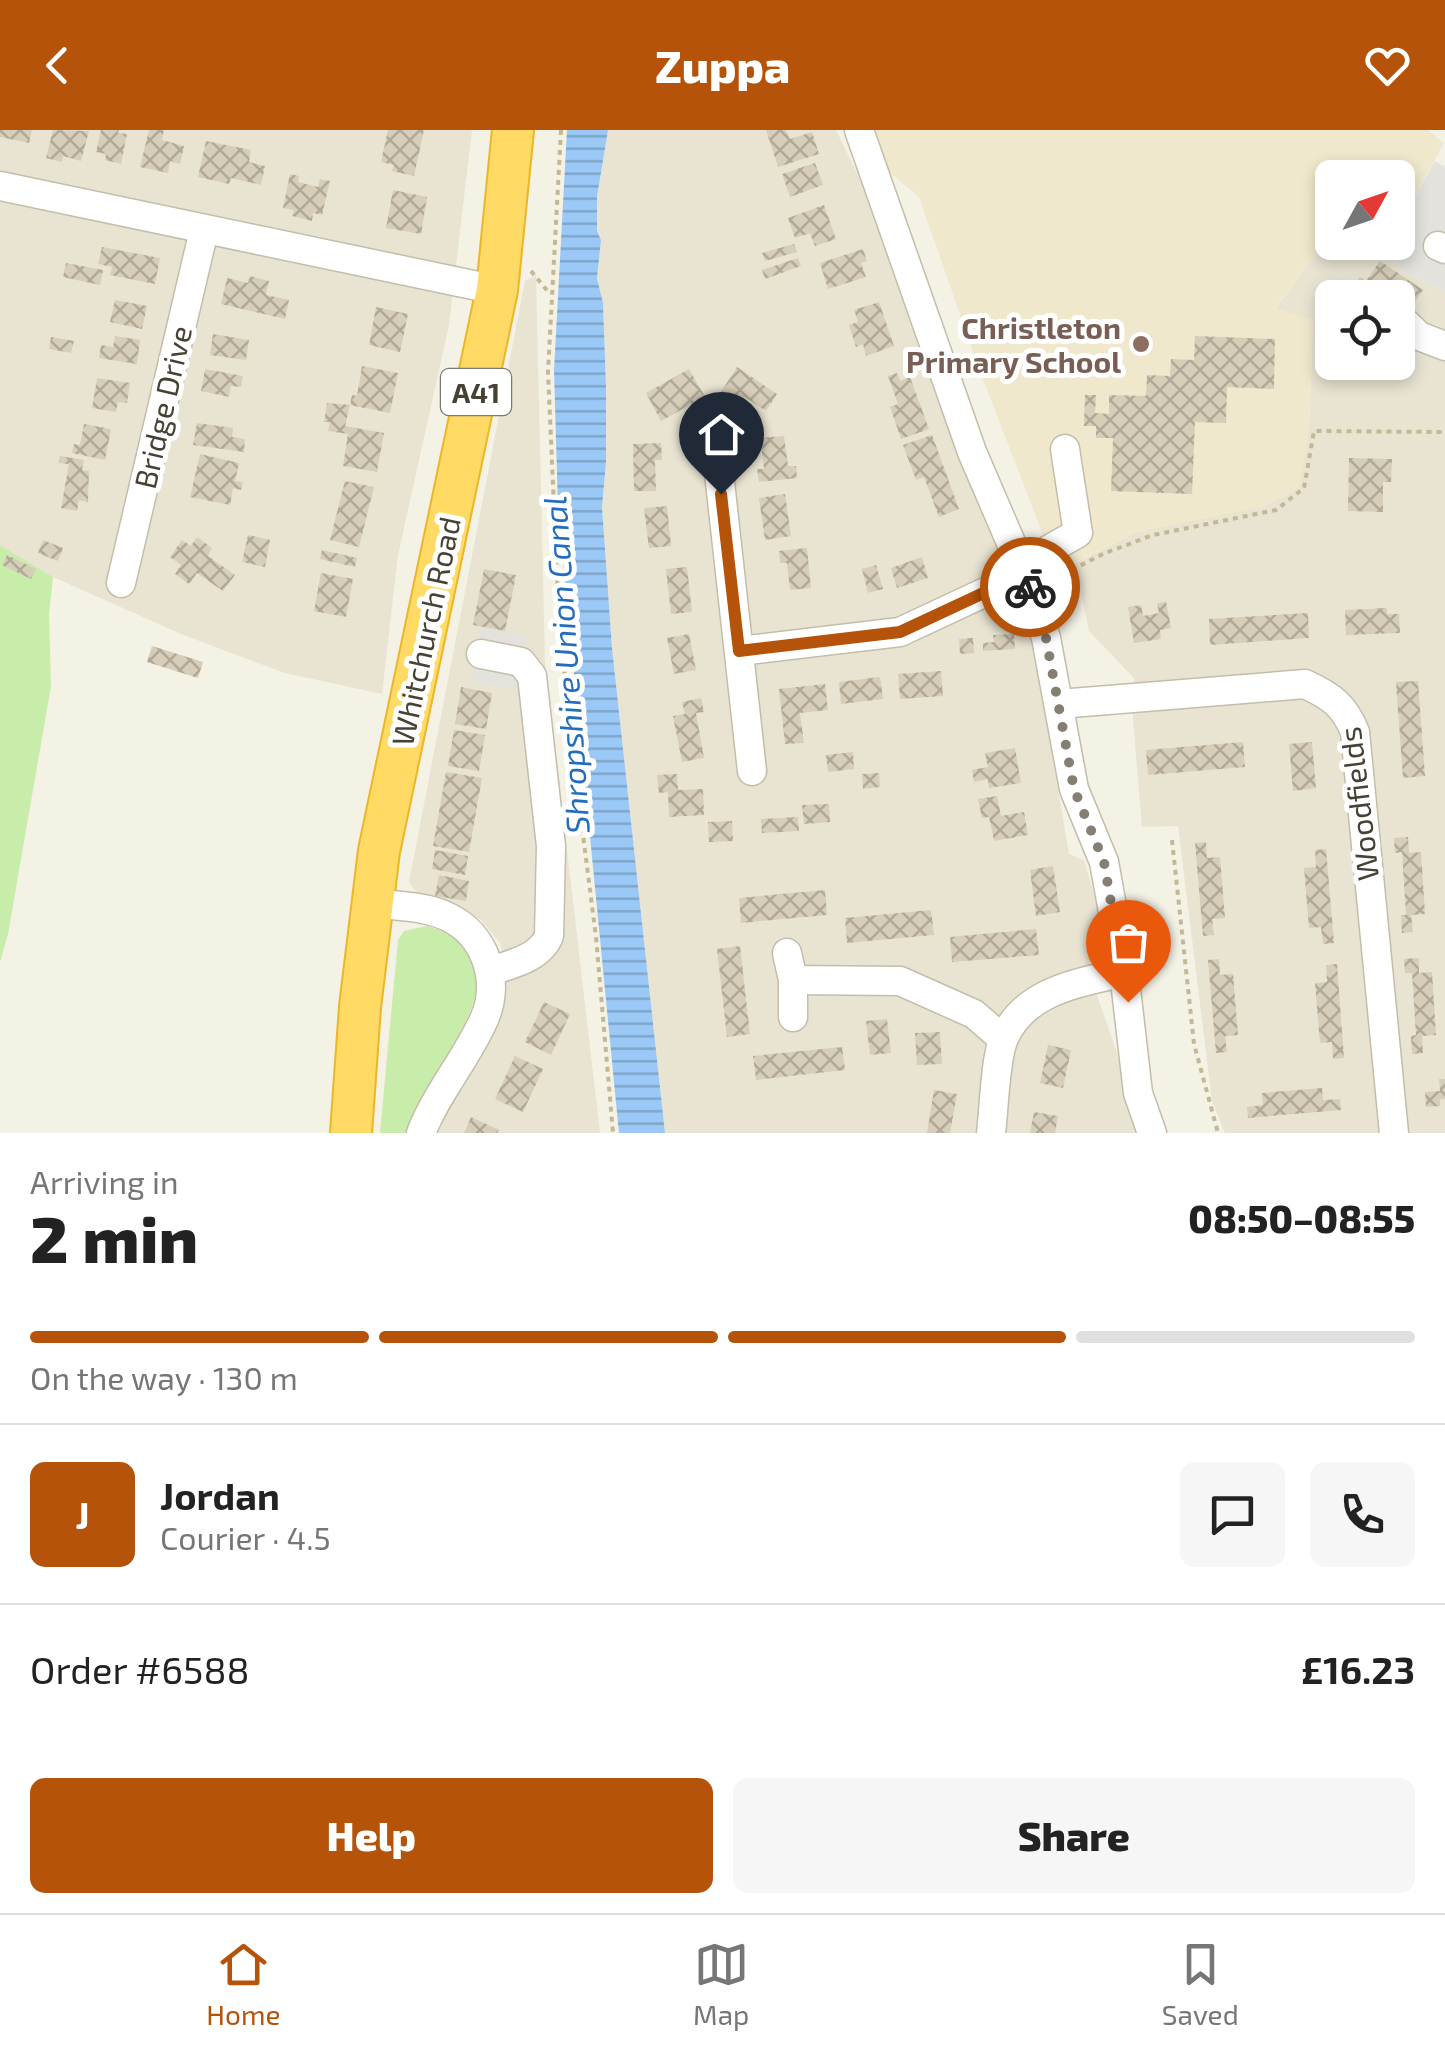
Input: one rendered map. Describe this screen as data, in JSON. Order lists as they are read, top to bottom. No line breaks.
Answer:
{"streets":{"highway":["A41","Whitchurch Road"],"street":["Bridge Drive","Woodfields"]},"water":["Shropshire Union Canal"],"places":["Christleton Primary School"],"north":"top right","page":{"header":"Zuppa","heading":["2 min","Arriving in","08:50–08:55"],"panel":["Jordan","Courier · 4.5","Order #6588","£16.23"],"bar":"On the way · 130 m","round":"J","buttons":["Help","Share"],"tabs":["Home","Map","Saved"]}}
